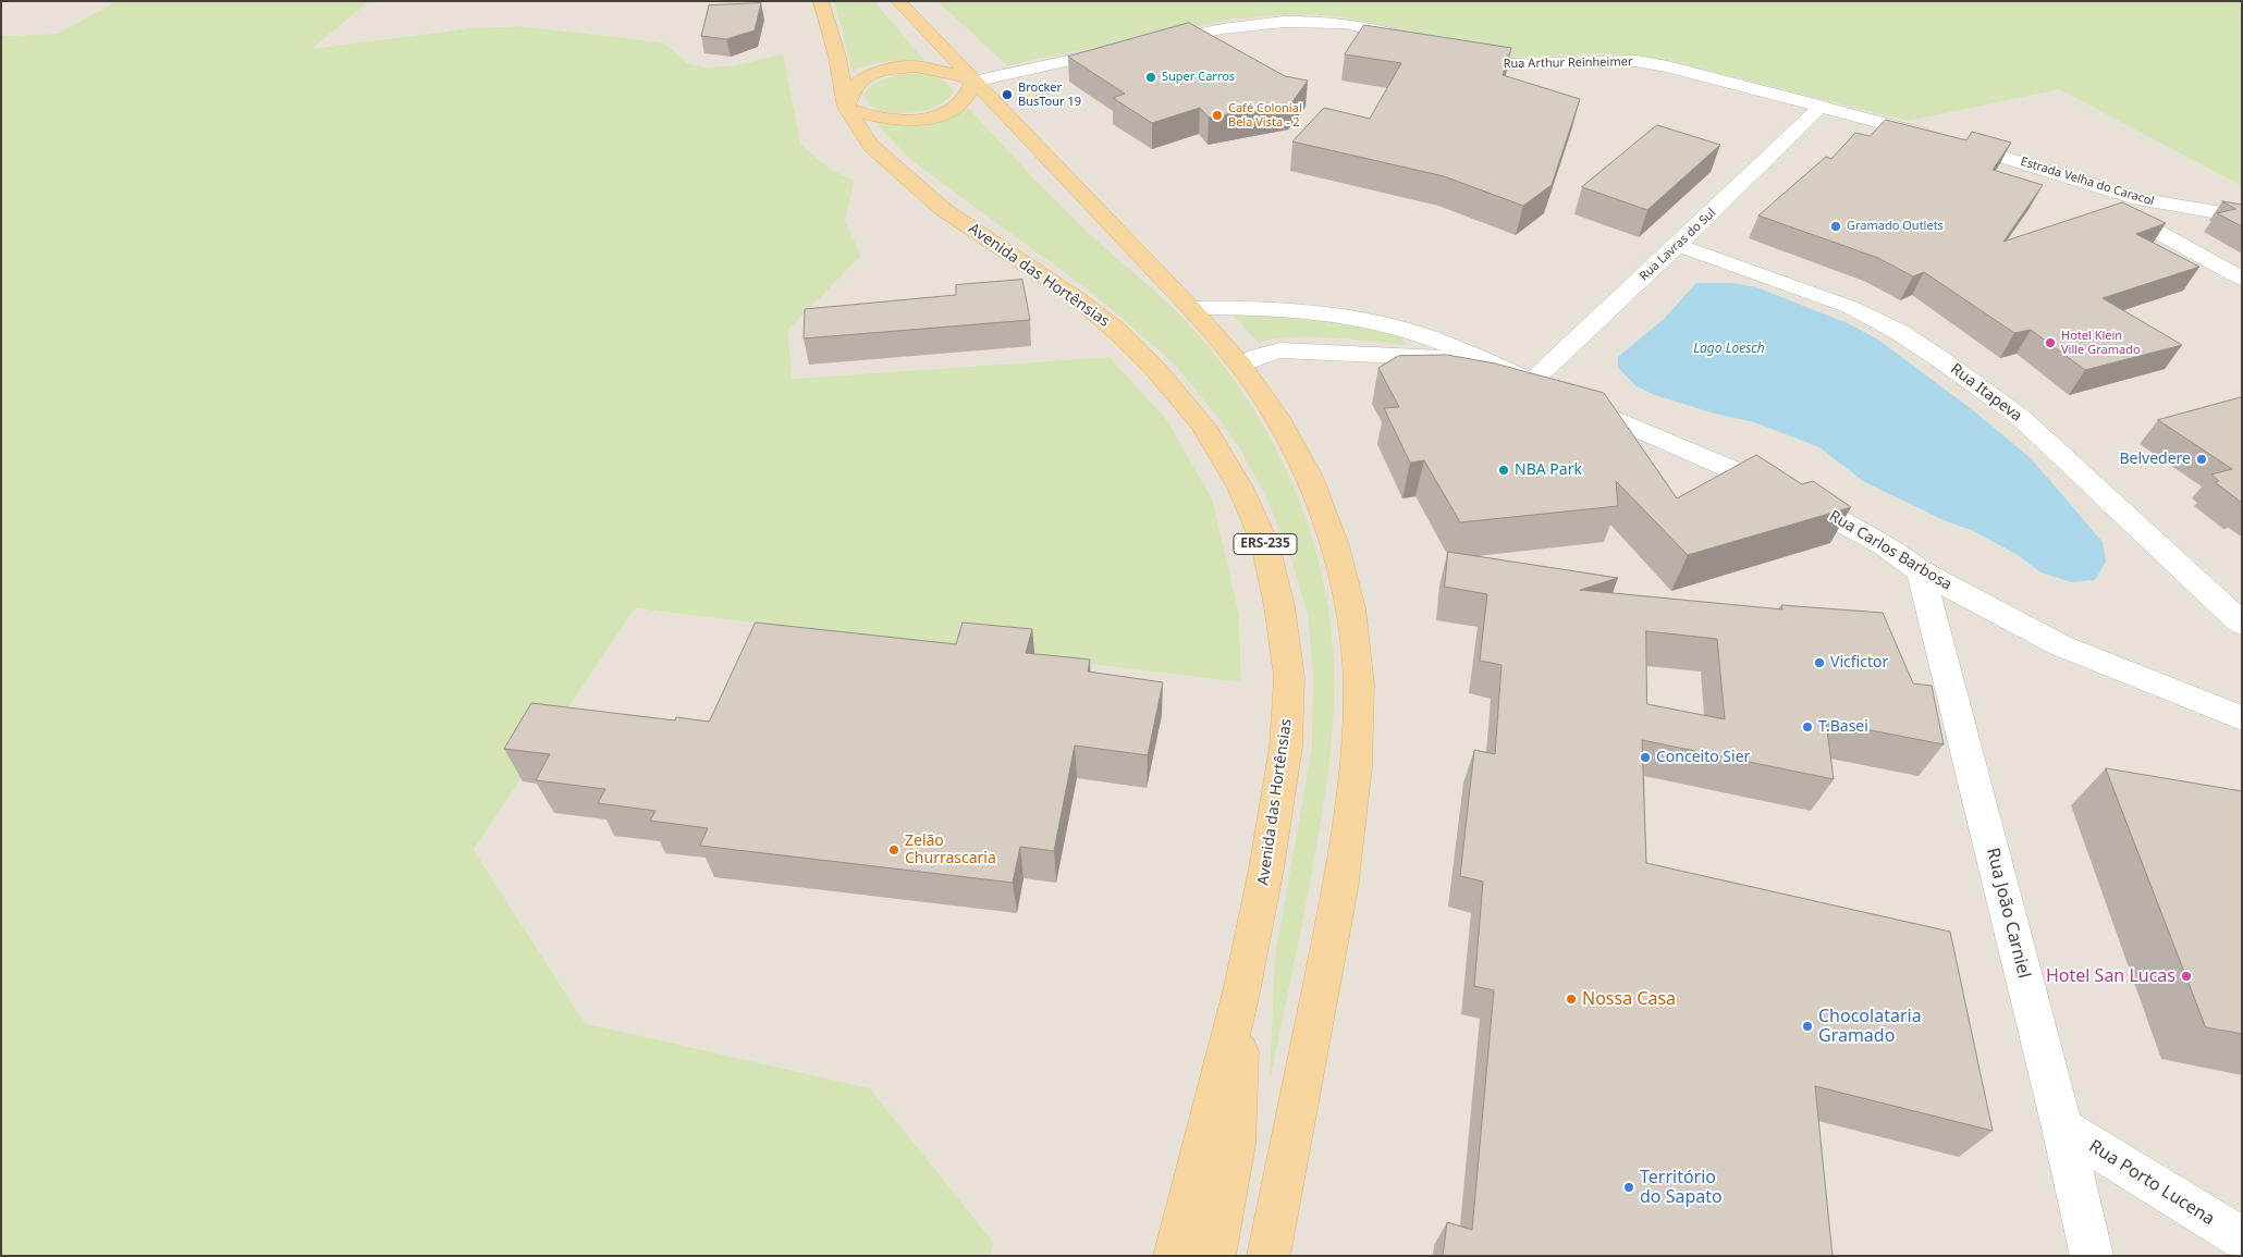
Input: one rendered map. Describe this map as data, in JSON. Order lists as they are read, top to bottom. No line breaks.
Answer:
{"streets":{"main road":["Avenida das Hortênsias","ERS-235"],"street":["Rua Arthur Reinheimer","Estrada Velha do Caracol","Rua Lavras do Sul","Rua Itapeva","Rua Carlos Barbosa","Rua João Carniel","Rua Porto Lucena"]},"crossings":[["Rua Arthur Reinheimer","Estrada Velha do Caracol"],["Rua Arthur Reinheimer","Rua Lavras do Sul"],["Rua Lavras do Sul","Rua Itapeva"],["Rua Lavras do Sul","Rua Carlos Barbosa"],["Rua Carlos Barbosa","Rua João Carniel"],["Rua João Carniel","Rua Porto Lucena"]],"water":["Lago Loesch"],"places":["Super Carros","Brocker BusTour 19","Café Colonial Bela Vista - 2","Gramado Outlets","Hotel Klein Ville Gramado","Belvedere","NBA Park","Vicfictor","T.Basei","Conceito Sier","Zelão Churrascaria","Hotel San Lucas","Nossa Casa","Chocolataria Gramado","Território do Sapato"]}
